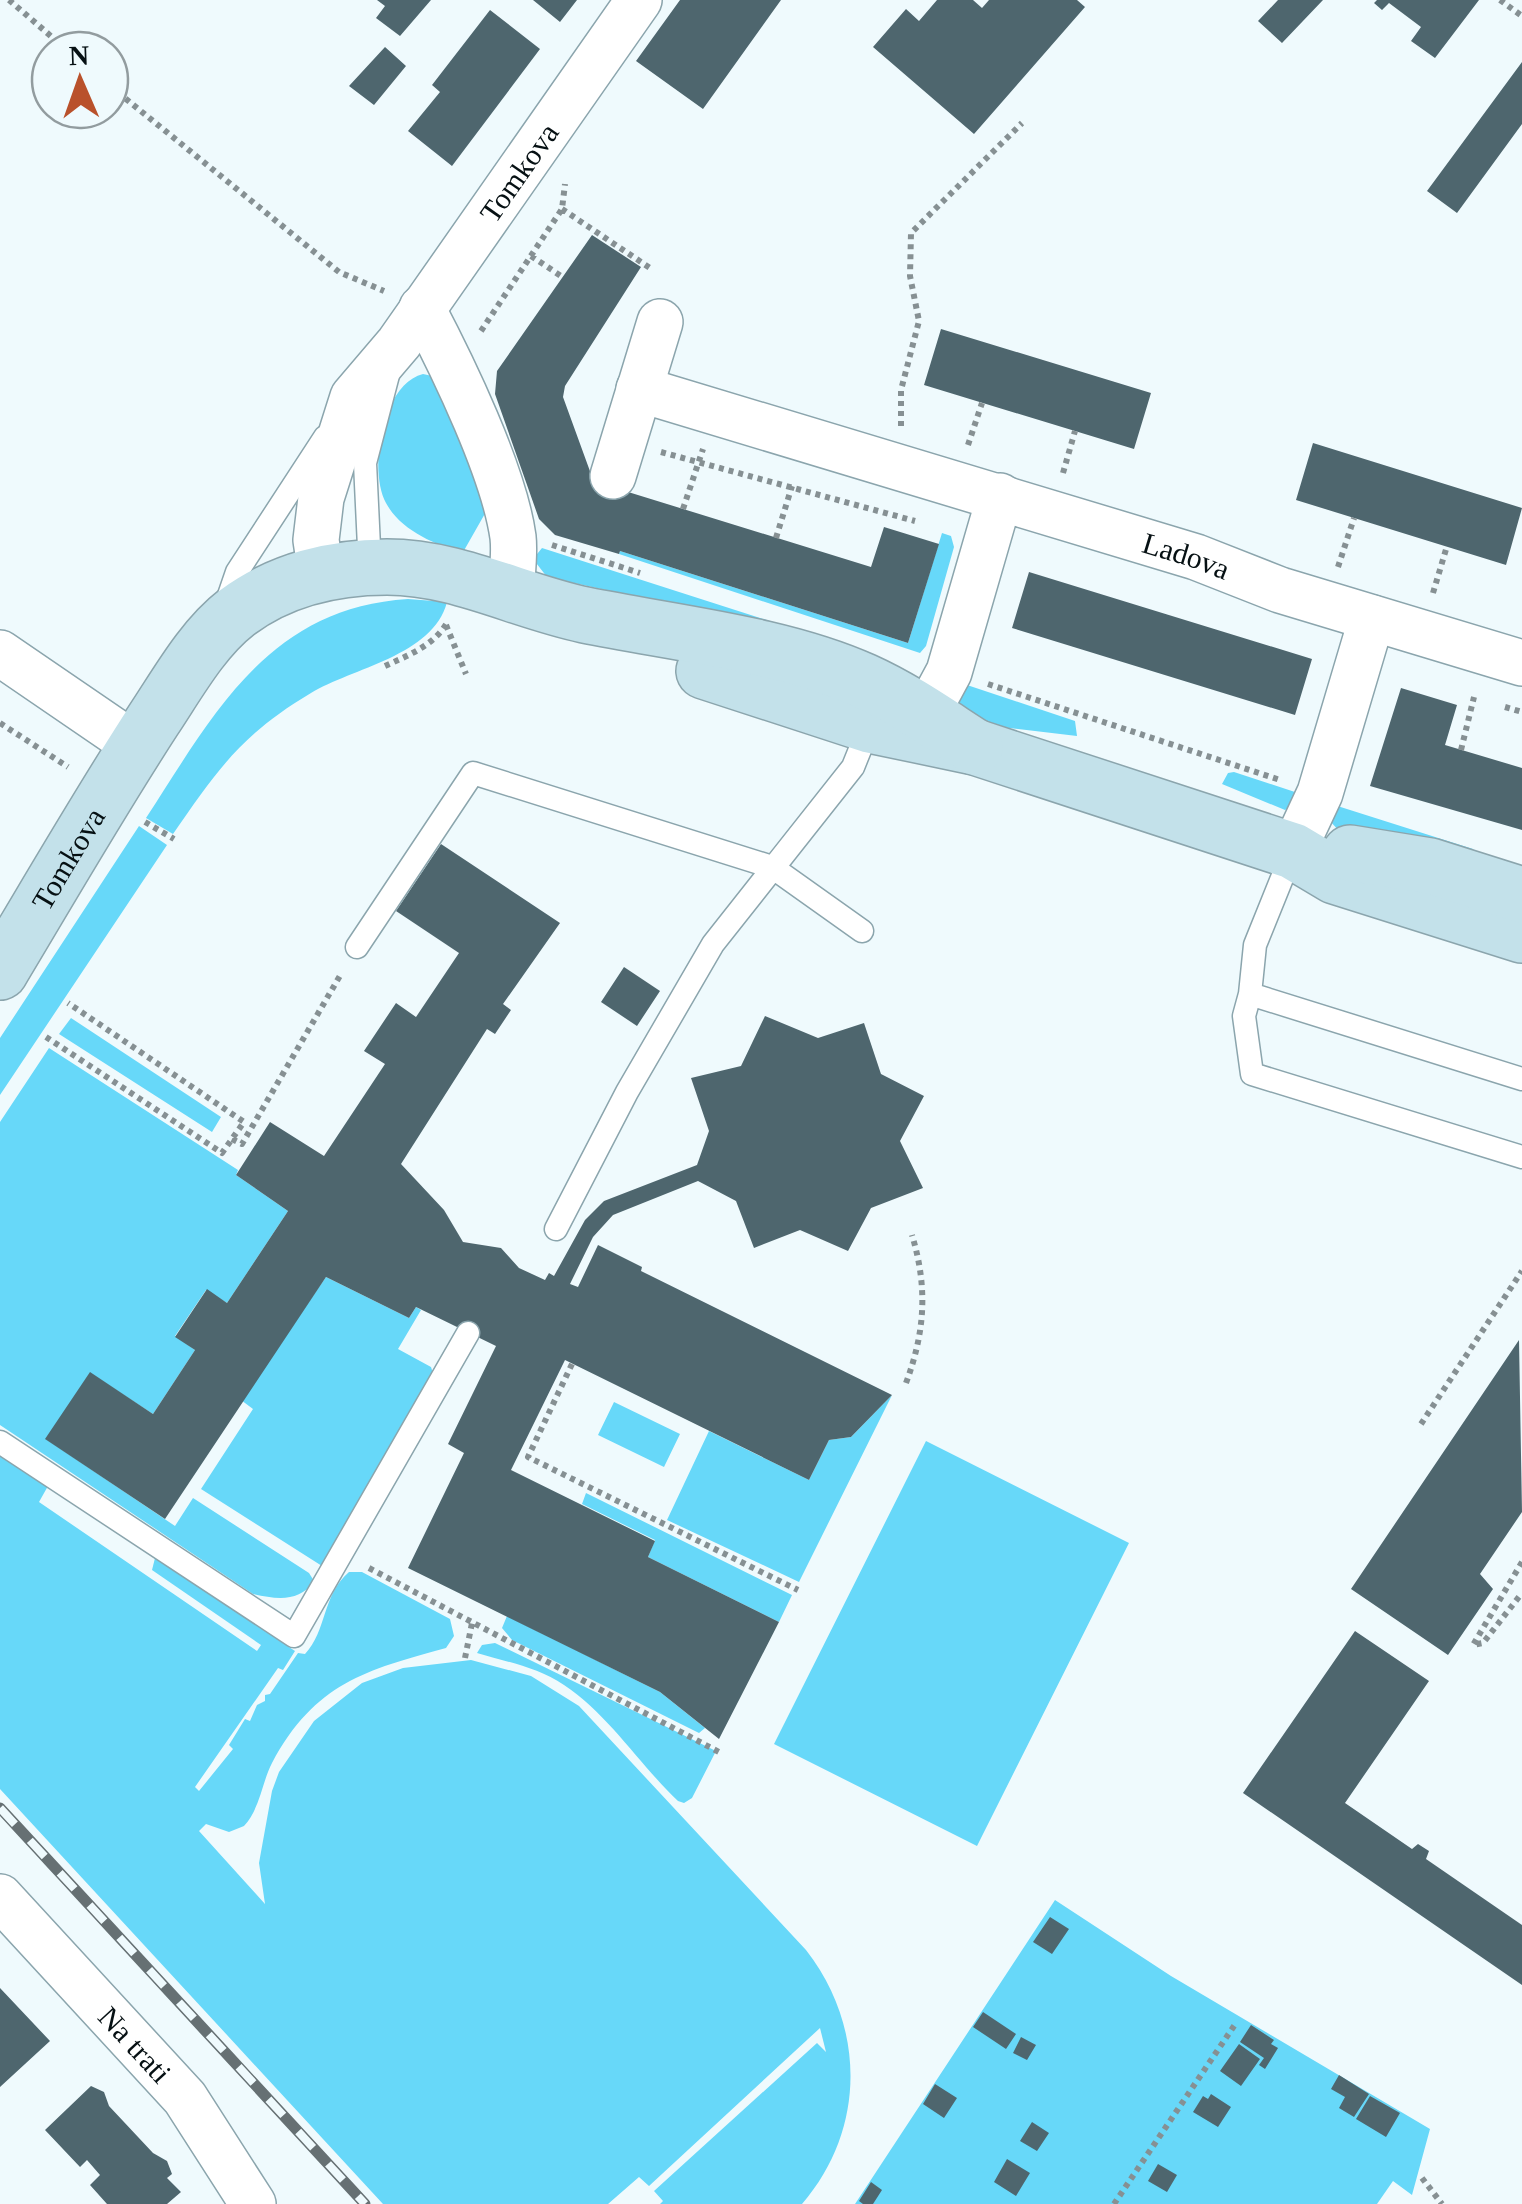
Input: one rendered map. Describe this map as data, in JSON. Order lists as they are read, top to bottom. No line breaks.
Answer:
{"streets":{"main road":["Tomkova"],"street":["Ladova","Na trati"]},"north":"top"}
